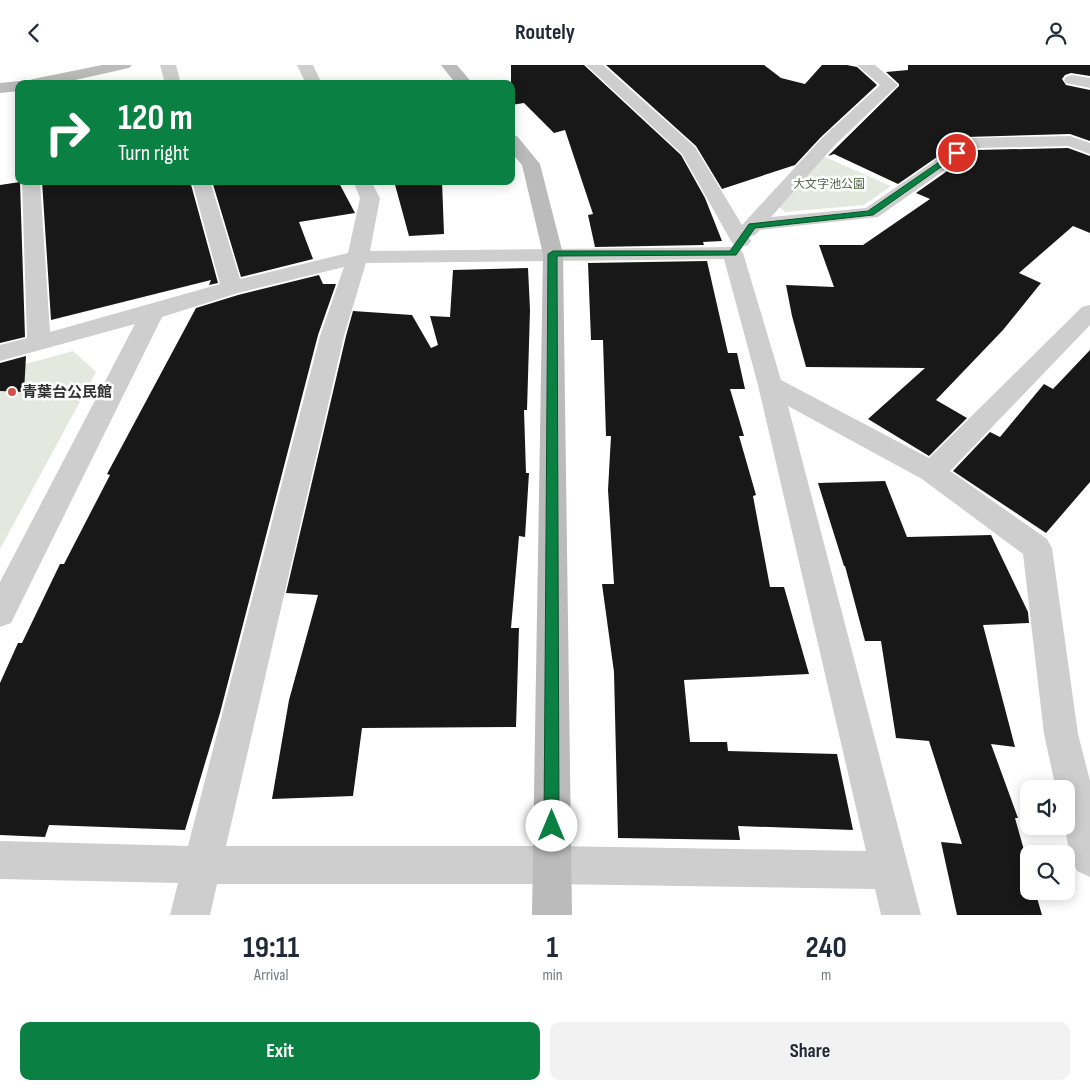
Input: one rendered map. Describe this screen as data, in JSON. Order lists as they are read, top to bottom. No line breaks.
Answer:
{"parks":["大文字池公園"],"places":["青葉台公民館"],"page":{"header":"Routely","turn":["120 m","Turn right"],"eta":["19:11","Arrival","1","min","240","m"],"buttons":["Exit","Share"]}}
